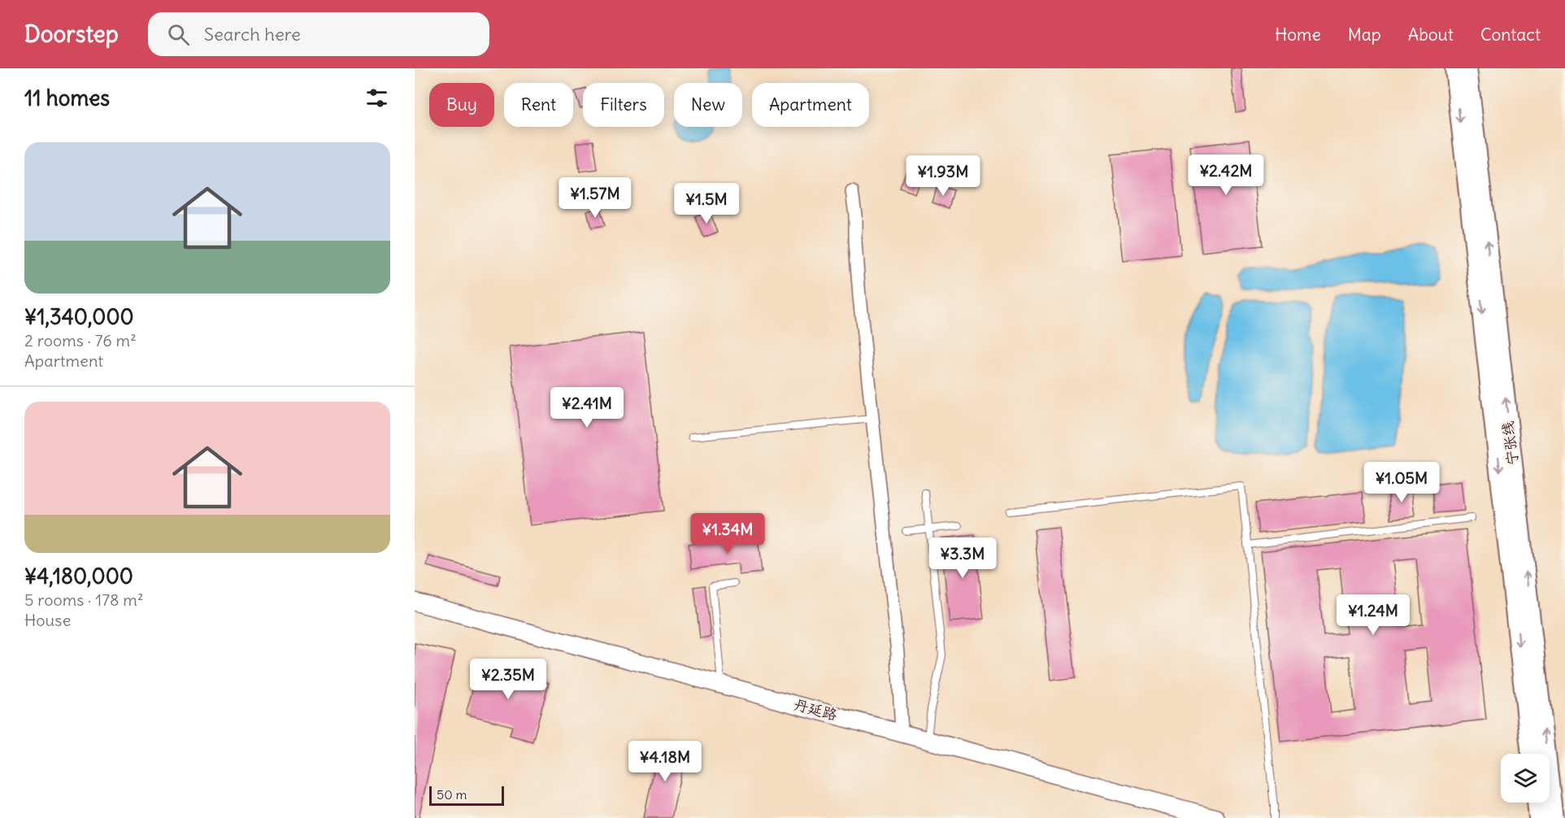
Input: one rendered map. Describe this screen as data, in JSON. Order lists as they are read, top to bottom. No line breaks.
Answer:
{"streets":{"main road":["宁张线","丹延路"]},"scale_bar":"50 m","page":{"header":"Doorstep","search":"Search here","nav":["Home","Map","About","Contact"],"heading":"11 homes","chip":["Buy","Rent","Filters","New","Apartment"],"list":[{"name":"¥1,340,000","note":"2 rooms · 76 m² · Apartment"},{"name":"¥4,180,000","note":"5 rooms · 178 m² · House"}],"price":["¥2.42M","¥1.93M","¥1.57M","¥1.5M","¥2.41M","¥1.05M","¥1.34M","¥3.3M","¥1.24M","¥2.35M","¥4.18M"],"scale":"50 m"}}
